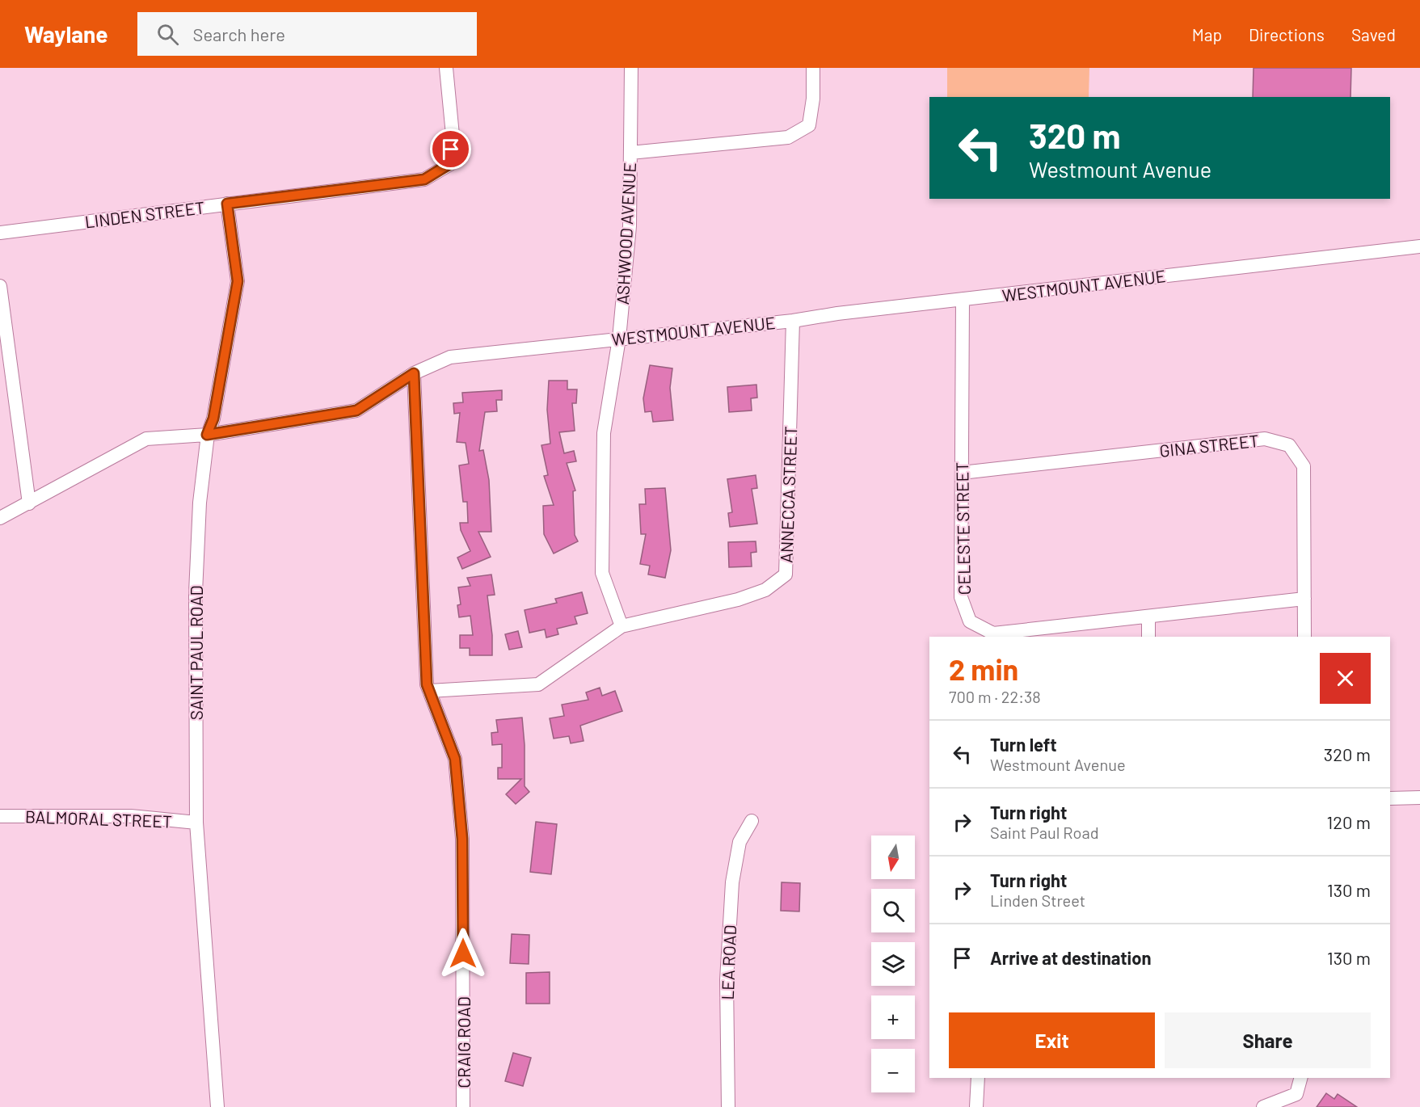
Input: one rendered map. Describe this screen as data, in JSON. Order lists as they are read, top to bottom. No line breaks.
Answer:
{"streets":{"street":["LINDEN STREET","ASHWOOD AVENUE","WESTMOUNT AVENUE","GINA STREET","ANNECCA STREET","CELESTE STREET","SAINT PAUL ROAD","BALMORAL STREET","LEA ROAD","CRAIG ROAD"]},"crossings":[["LINDEN STREET","SAINT PAUL ROAD"],["ASHWOOD AVENUE","WESTMOUNT AVENUE"],["ASHWOOD AVENUE","ANNECCA STREET"],["WESTMOUNT AVENUE","ANNECCA STREET"],["WESTMOUNT AVENUE","CELESTE STREET"],["WESTMOUNT AVENUE","SAINT PAUL ROAD"],["WESTMOUNT AVENUE","CRAIG ROAD"],["GINA STREET","CELESTE STREET"],["ANNECCA STREET","CRAIG ROAD"],["SAINT PAUL ROAD","BALMORAL STREET"]],"north":"bottom","page":{"header":"Waylane","search":"Search here","nav":["Map","Directions","Saved"],"turn":["320 m","Westmount Avenue"],"heading":["2 min","700 m · 22:38"],"list":[{"name":"Turn left","note":"Westmount Avenue","value":"320 m"},{"name":"Turn right","note":"Saint Paul Road","value":"120 m"},{"name":"Turn right","note":"Linden Street","value":"130 m"},{"name":"Arrive at destination","value":"130 m"}],"map_buttons":["+","−"],"buttons":["Exit","Share"]}}
